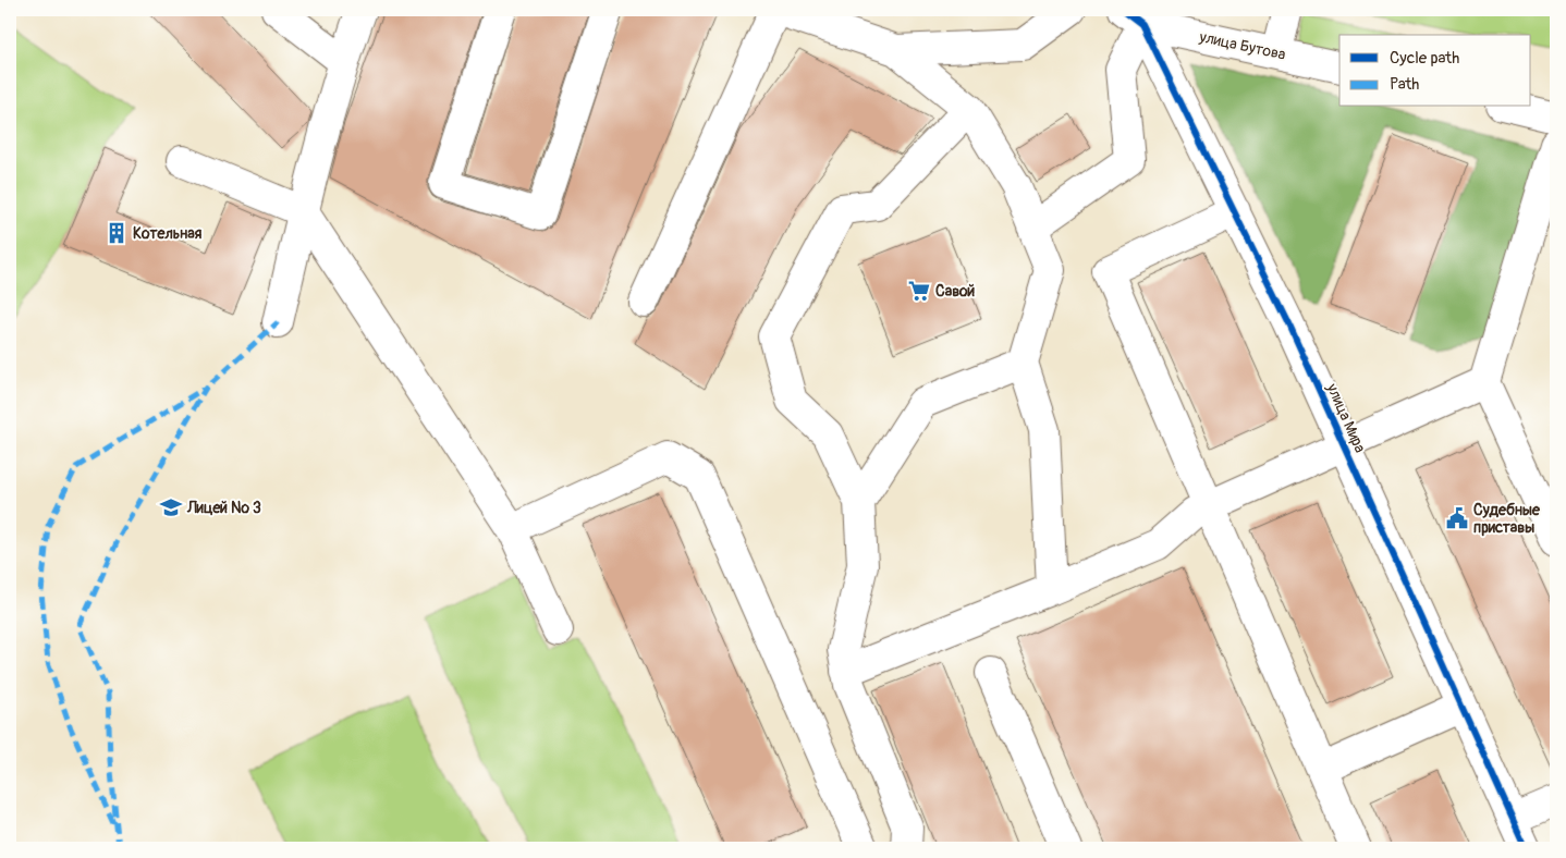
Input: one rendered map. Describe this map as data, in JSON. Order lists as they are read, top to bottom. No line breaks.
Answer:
{"streets":{"street":["улица Бутова","улица Мира"]},"crossings":[["улица Бутова","улица Мира"]],"places":{"building":["Котельная"],"supermarket":["Савой"],"school or university":["Лицей № 3"],"public building":["Судебные приставы"]},"legend":["Cycle path","Path"]}
